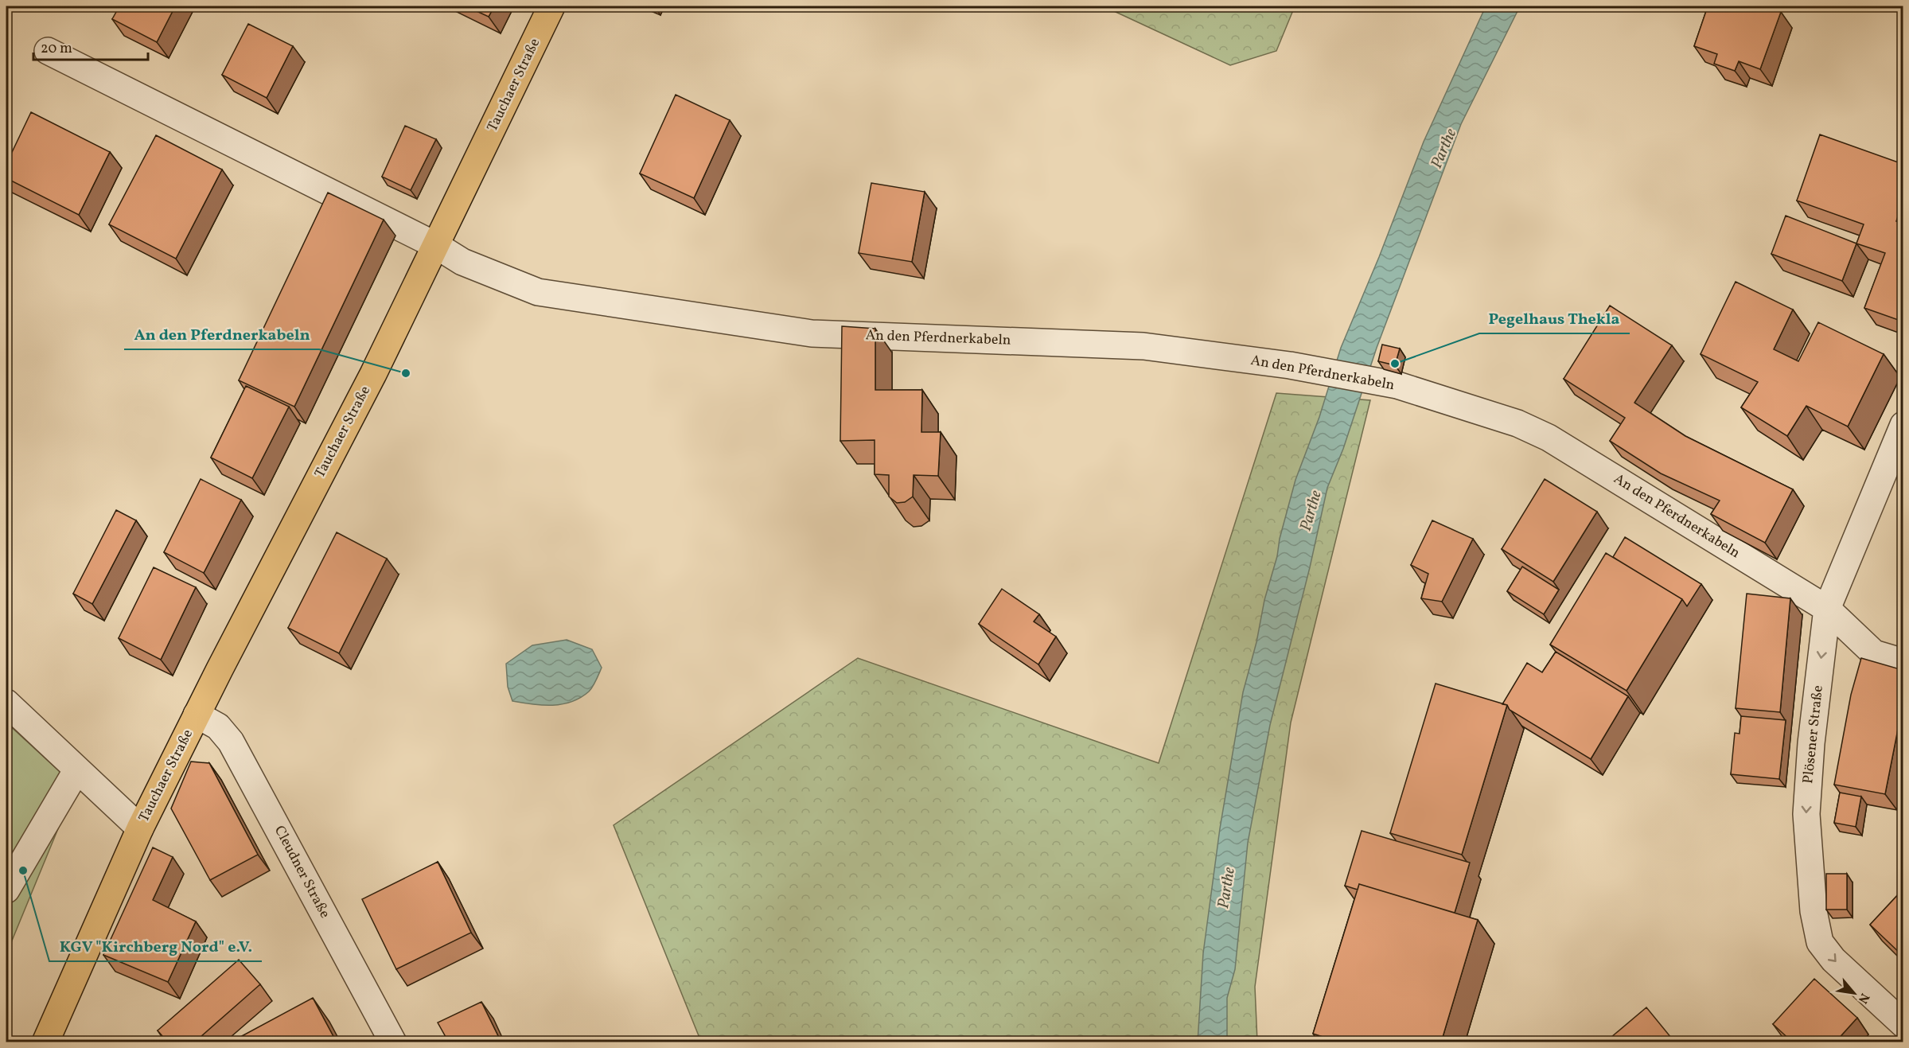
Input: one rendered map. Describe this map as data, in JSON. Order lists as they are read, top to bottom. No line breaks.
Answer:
{"streets":{"main road":["Tauchaer Straße"],"street":["An den Pferdnerkabeln","Plösener Straße","Cleudner Straße"]},"crossings":[["Tauchaer Straße","An den Pferdnerkabeln"],["Tauchaer Straße","Cleudner Straße"],["An den Pferdnerkabeln","Plösener Straße"]],"one_way":["Plösener Straße"],"water":["Parthe"],"places":["Pegelhaus Thekla","An den Pferdnerkabeln","KGV \"Kirchberg Nord\" e.V."],"scale_bar":"20 m","north":"bottom right"}
